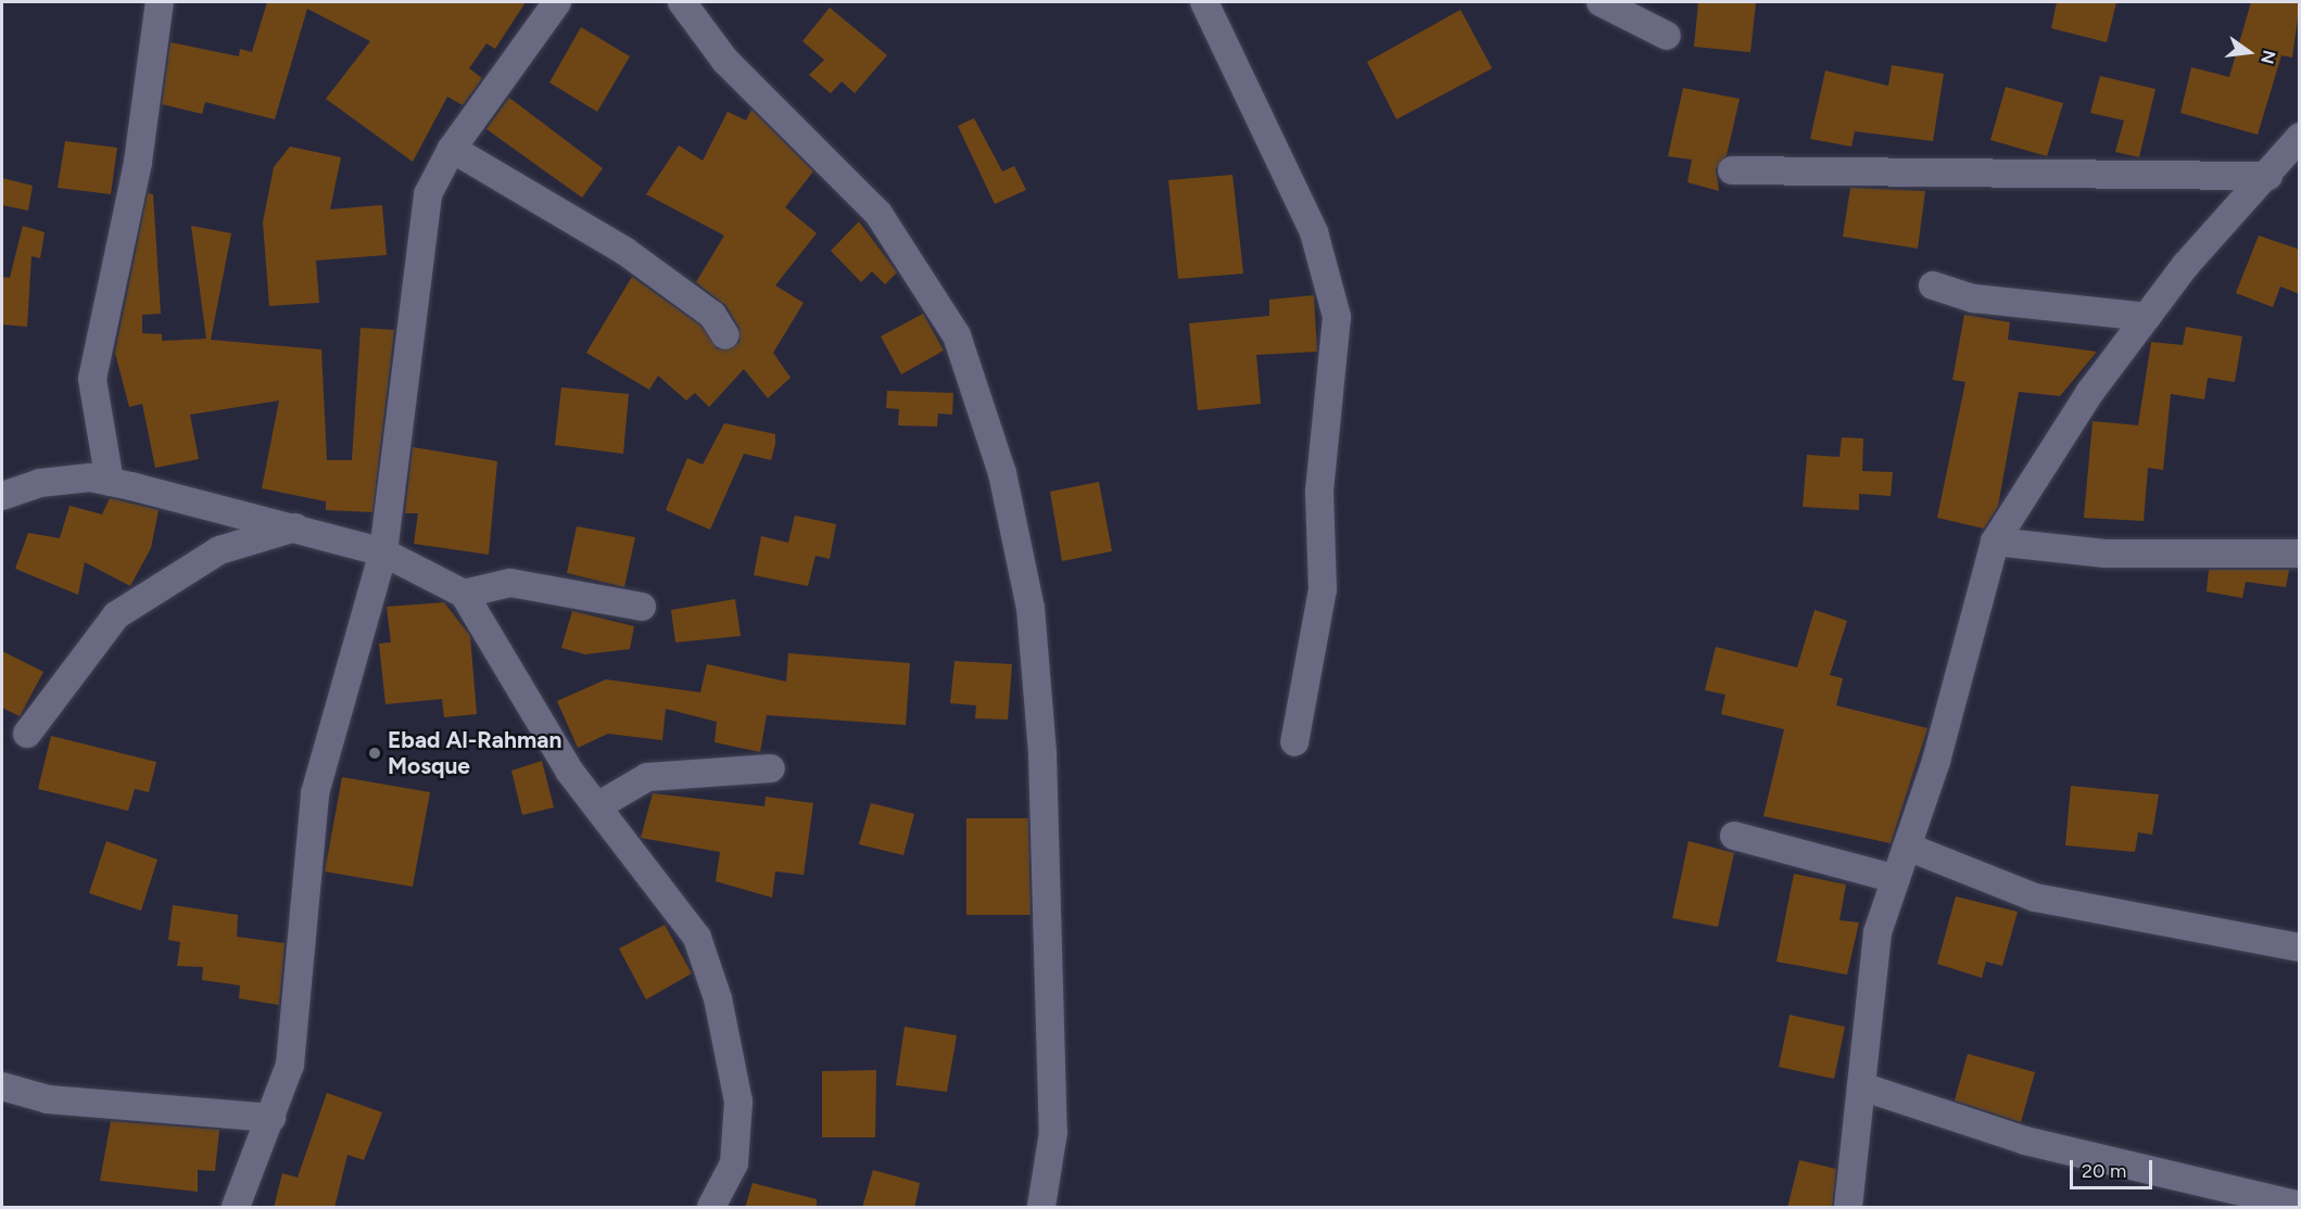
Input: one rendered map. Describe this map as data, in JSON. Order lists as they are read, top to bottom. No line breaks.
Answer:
{"places":["Ebad Al-Rahman Mosque"],"scale_bar":"20 m","north":"right"}
